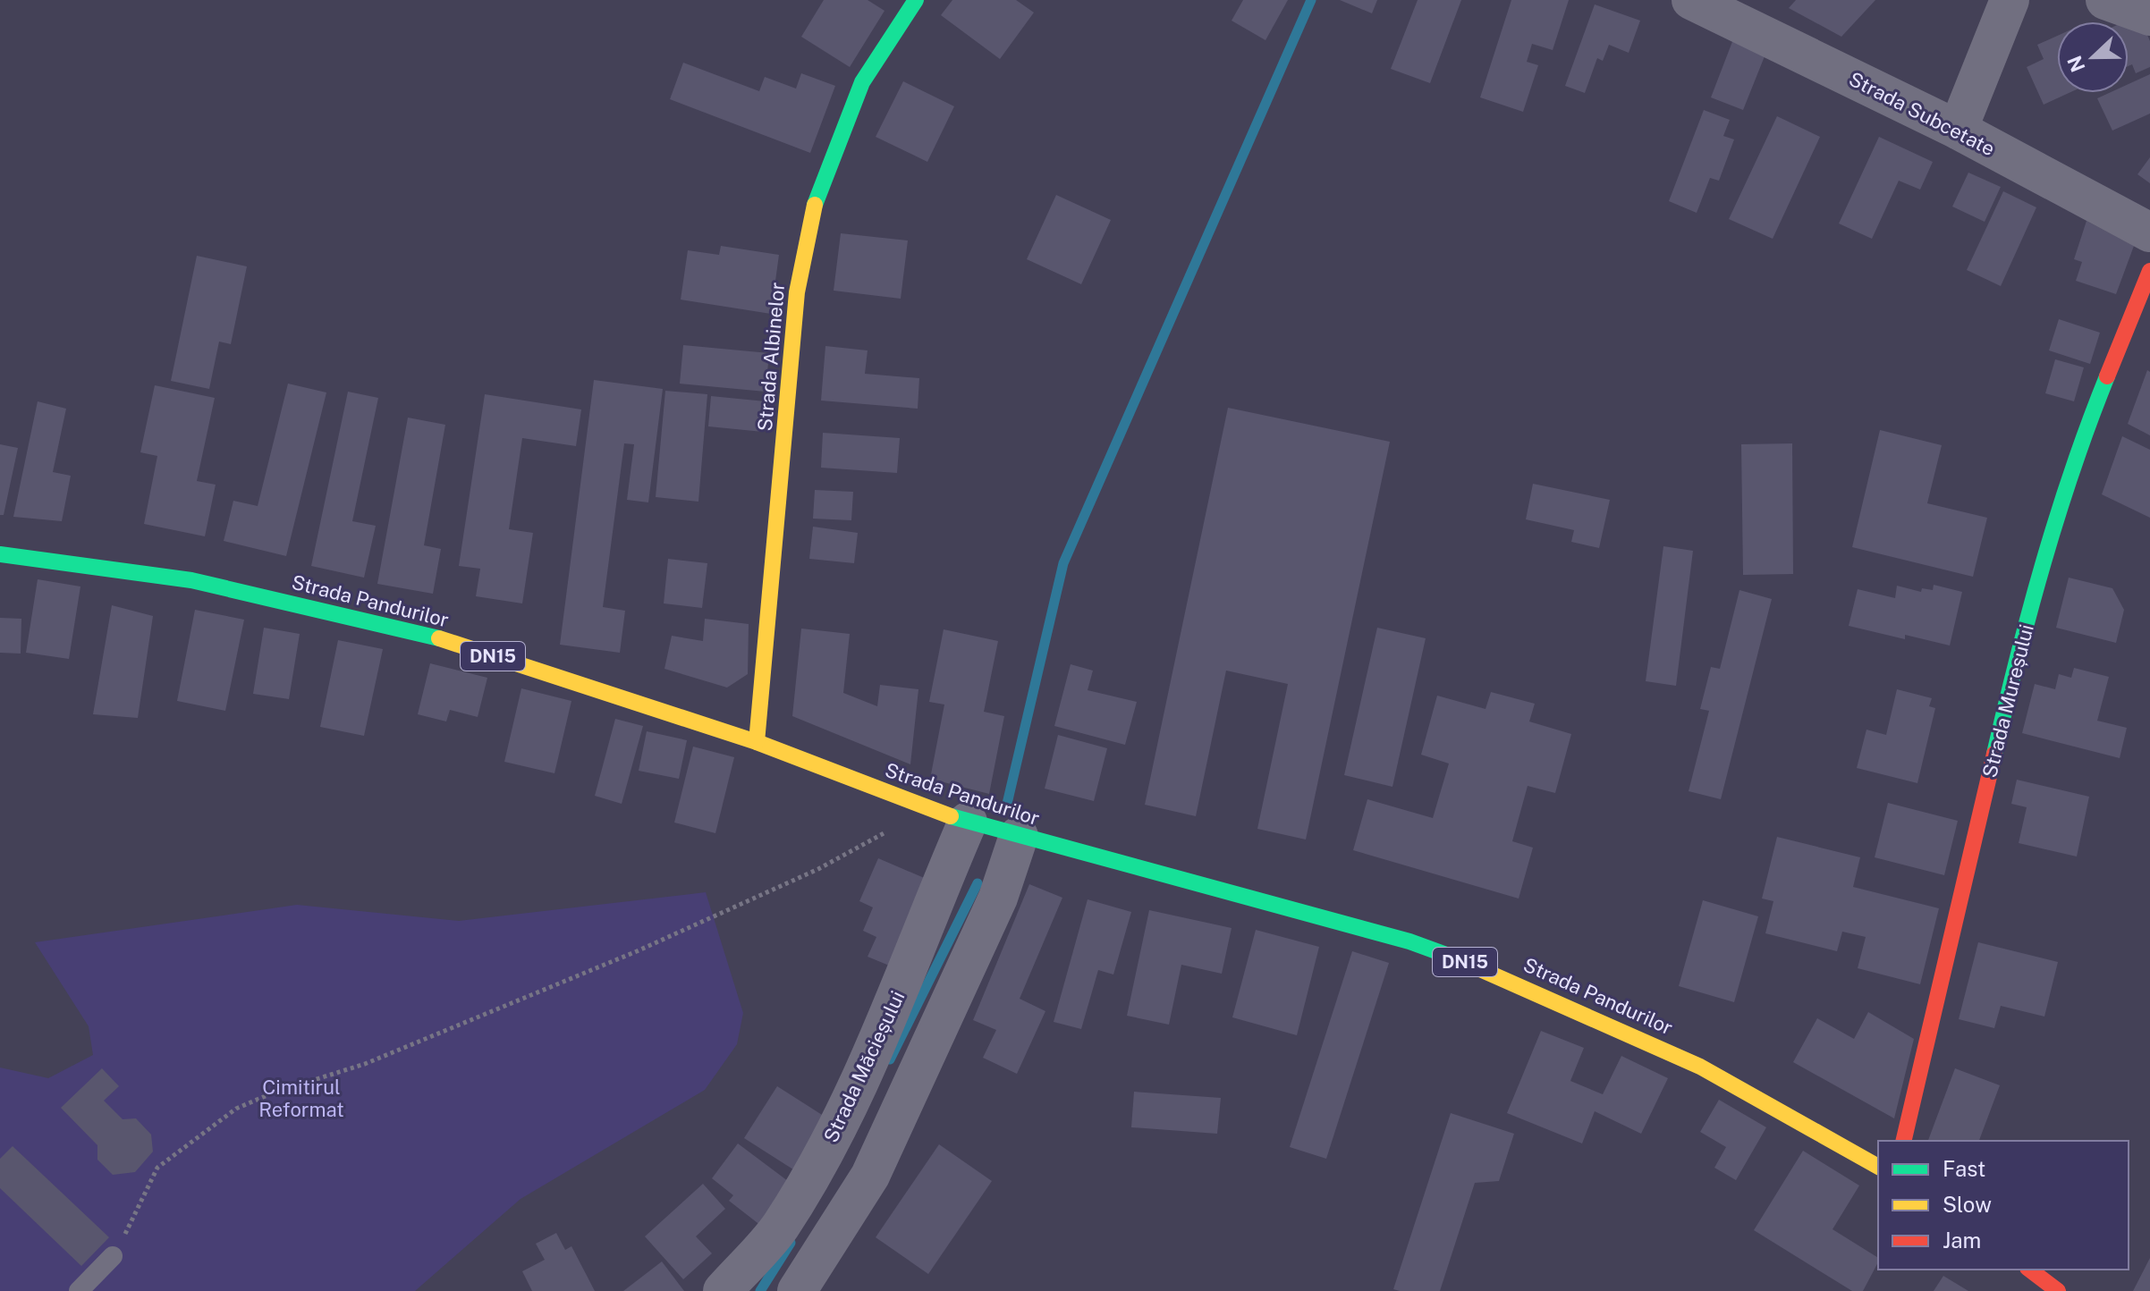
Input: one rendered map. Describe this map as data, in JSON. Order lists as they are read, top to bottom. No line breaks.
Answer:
{"streets":{"main road":["Strada Albinelor","Strada Pandurilor","DN15","Strada Mureșului"],"street":["Strada Subcetate","Strada Măcieșului"]},"crossings":[["Strada Albinelor","Strada Pandurilor"],["Strada Pandurilor","Strada Măcieșului"]],"parks":["Cimitirul Reformat"],"legend":["Fast","Slow","Jam"],"north":"left"}
